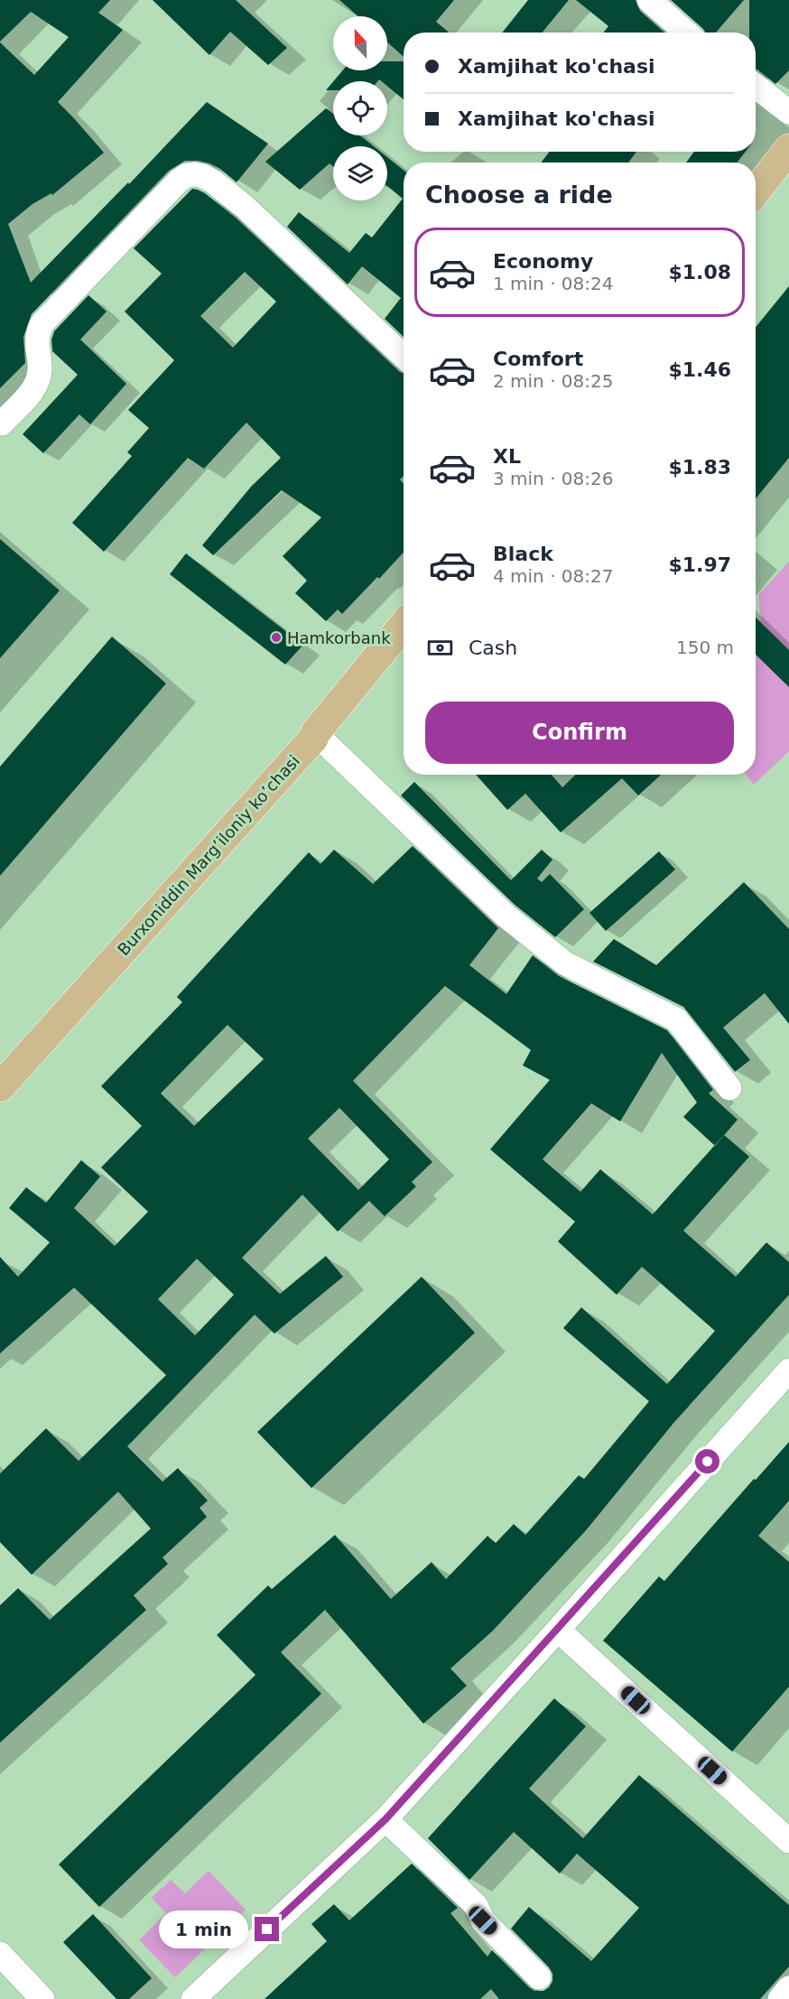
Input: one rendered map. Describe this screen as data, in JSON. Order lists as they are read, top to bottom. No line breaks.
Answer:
{"streets":{"main road":["Burxoniddin Marg’iloniy ko’chasi"]},"places":["Hamkorbank"],"north":"top","page":{"banner":["Xamjihat ko'chasi","Xamjihat ko'chasi"],"heading":"Choose a ride","list":[{"name":"Economy","note":"1 min · 08:24","value":"$1.08"},{"name":"Comfort","note":"2 min · 08:25","value":"$1.46"},{"name":"XL","note":"3 min · 08:26","value":"$1.83"},{"name":"Black","note":"4 min · 08:27","value":"$1.97"}],"pay":["Cash","150 m"],"buttons":"Confirm","bubble":"1 min"}}
